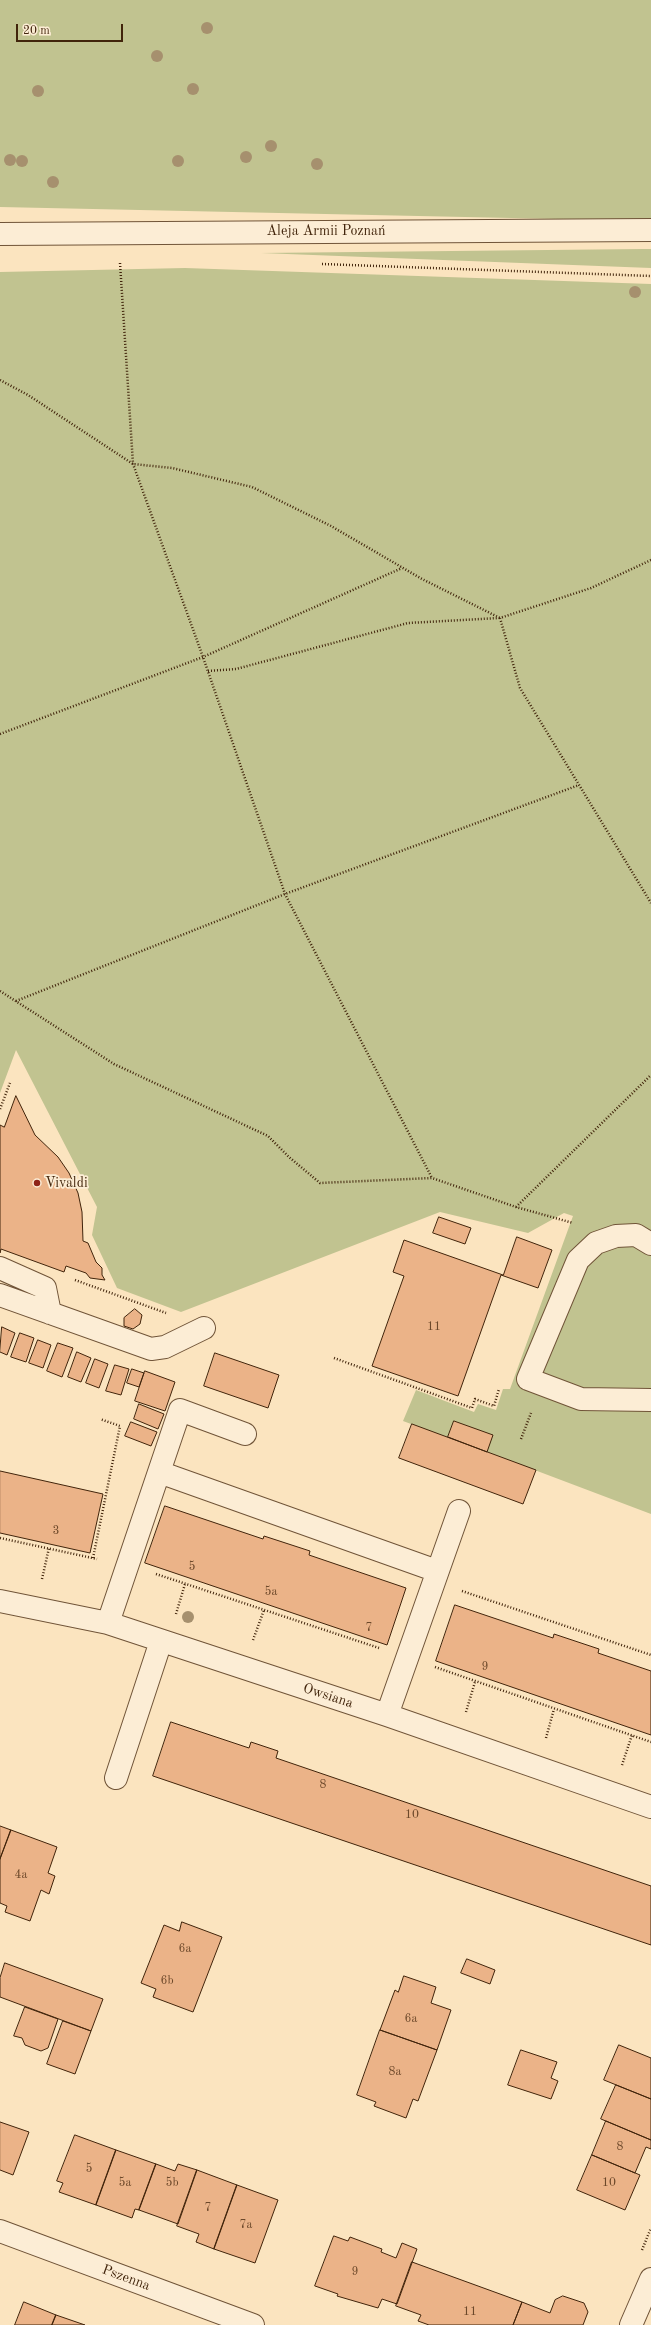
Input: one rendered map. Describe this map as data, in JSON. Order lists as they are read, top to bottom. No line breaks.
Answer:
{"streets":{"street":["Aleja Armii Poznań","Owsiana","Pszenna"]},"places":["Vivaldi"],"house_numbers":["11","3","5","5a","7","9","8","10","4a","6a","6b","6a","8a","8","5","5a","5b","10","7","7a","9","11"],"scale_bar":"20 m"}
